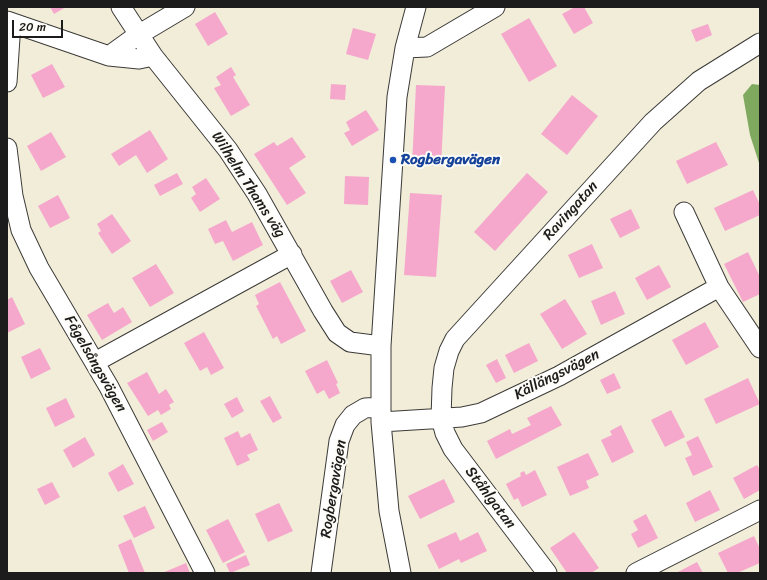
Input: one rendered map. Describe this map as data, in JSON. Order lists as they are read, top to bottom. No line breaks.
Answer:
{"streets":{"street":["Wilhelm Thams väg","Ravingatan","Fågelsångsvägen","Källängsvägen","Rogbergavägen","Ståhlgatan"]},"crossings":[["Ravingatan","Källängsvägen"],["Ravingatan","Ståhlgatan"],["Källängsvägen","Rogbergavägen"],["Källängsvägen","Ståhlgatan"]],"places":["Rogbergavägen"],"scale_bar":"20 m"}
